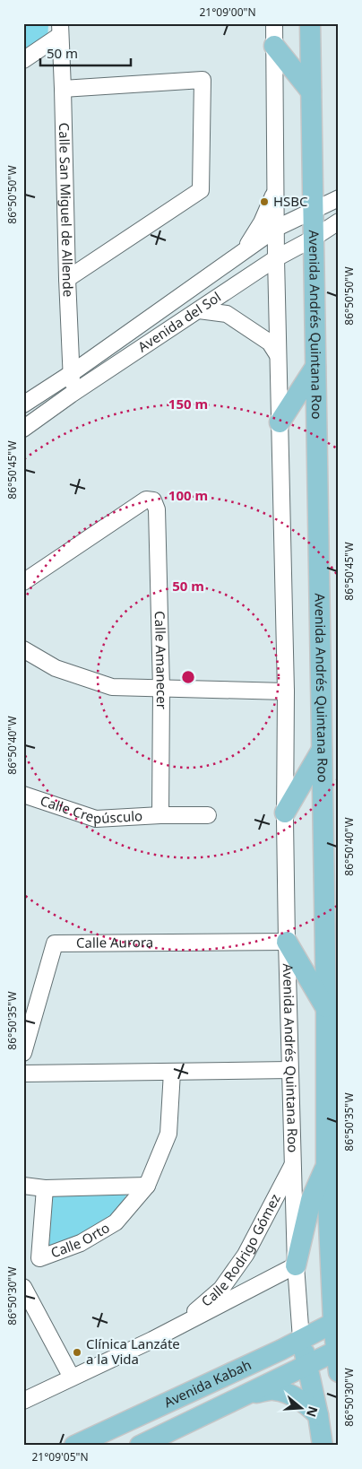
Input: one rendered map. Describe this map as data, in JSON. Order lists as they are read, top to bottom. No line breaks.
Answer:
{"streets":{"main road":["Avenida Andrés Quintana Roo","Avenida Kabah"],"street":["Calle San Miguel de Allende","Avenida del Sol","Calle Amanecer","Calle Crepúsculo","Calle Aurora","Calle Orto","Calle Rodrigo Gómez"]},"crossings":[["Calle San Miguel de Allende","Avenida del Sol"],["Avenida del Sol","Avenida Andrés Quintana Roo"],["Avenida Andrés Quintana Roo","Calle Aurora"],["Avenida Andrés Quintana Roo","Calle Rodrigo Gómez"],["Avenida Andrés Quintana Roo","Avenida Kabah"],["Calle Amanecer","Calle Crepúsculo"]],"places":["HSBC","Clínica Lanzáte a la Vida"],"scale_bar":"50 m","north":"right","coordinates":["21°09'00\"N","86°50'50\"W","86°50'45\"W","86°50'40\"W","86°50'35\"W","86°50'30\"W","21°09'05\"N"],"rings":["150 m","100 m","50 m"]}
